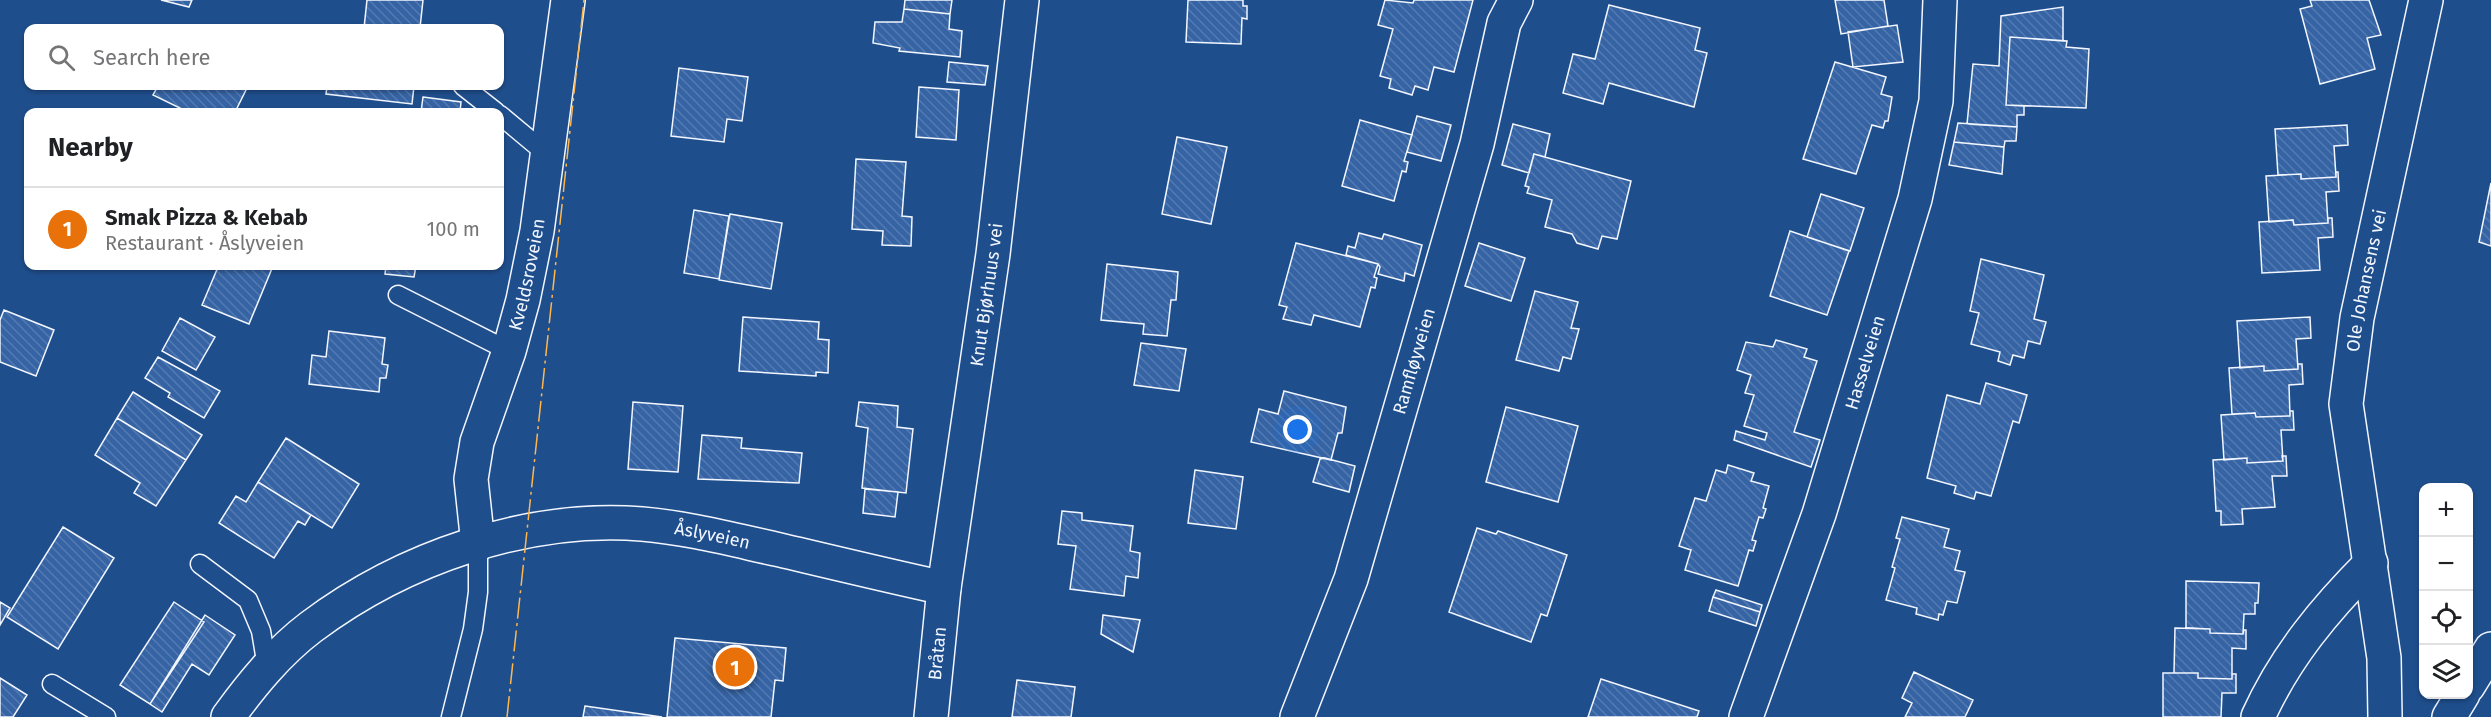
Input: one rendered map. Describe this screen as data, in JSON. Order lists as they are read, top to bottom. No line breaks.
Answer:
{"streets":{"street":["Kveldsroveien","Ole Johansens vei","Knut Bjørhuus vei","Ramfløyveien","Hasselveien","Åslyveien","Bråtan"]},"crossings":[["Kveldsroveien","Åslyveien"],["Knut Bjørhuus vei","Åslyveien"],["Knut Bjørhuus vei","Bråtan"],["Åslyveien","Bråtan"]],"page":{"search":"Search here","heading":"Nearby","list":[{"mark":"1","name":"Smak Pizza & Kebab","note":"Restaurant · Åslyveien","value":"100 m"}],"map_buttons":["+","−"],"pins":"1"}}
